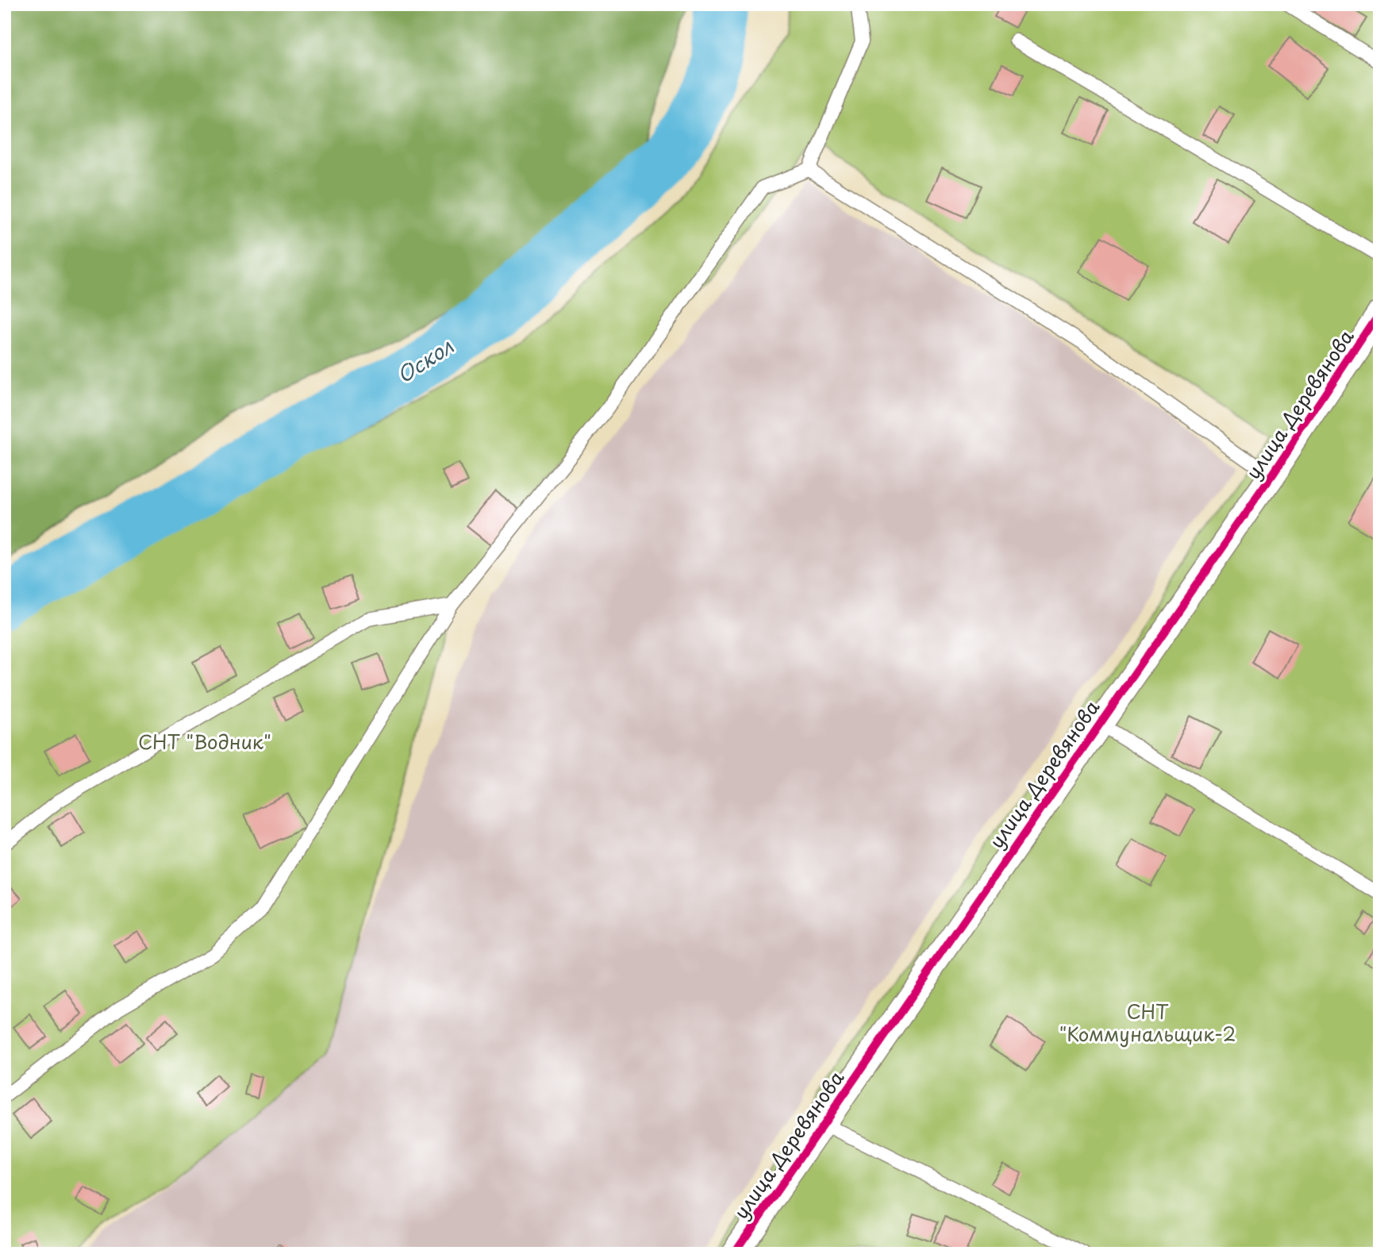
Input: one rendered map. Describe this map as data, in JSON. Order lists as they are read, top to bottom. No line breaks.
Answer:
{"streets":{"street":["улица Деревянова"]},"water":["Оскол"],"parks":["СНТ \"Водник\"","СНТ \"Коммунальщик-2"]}
